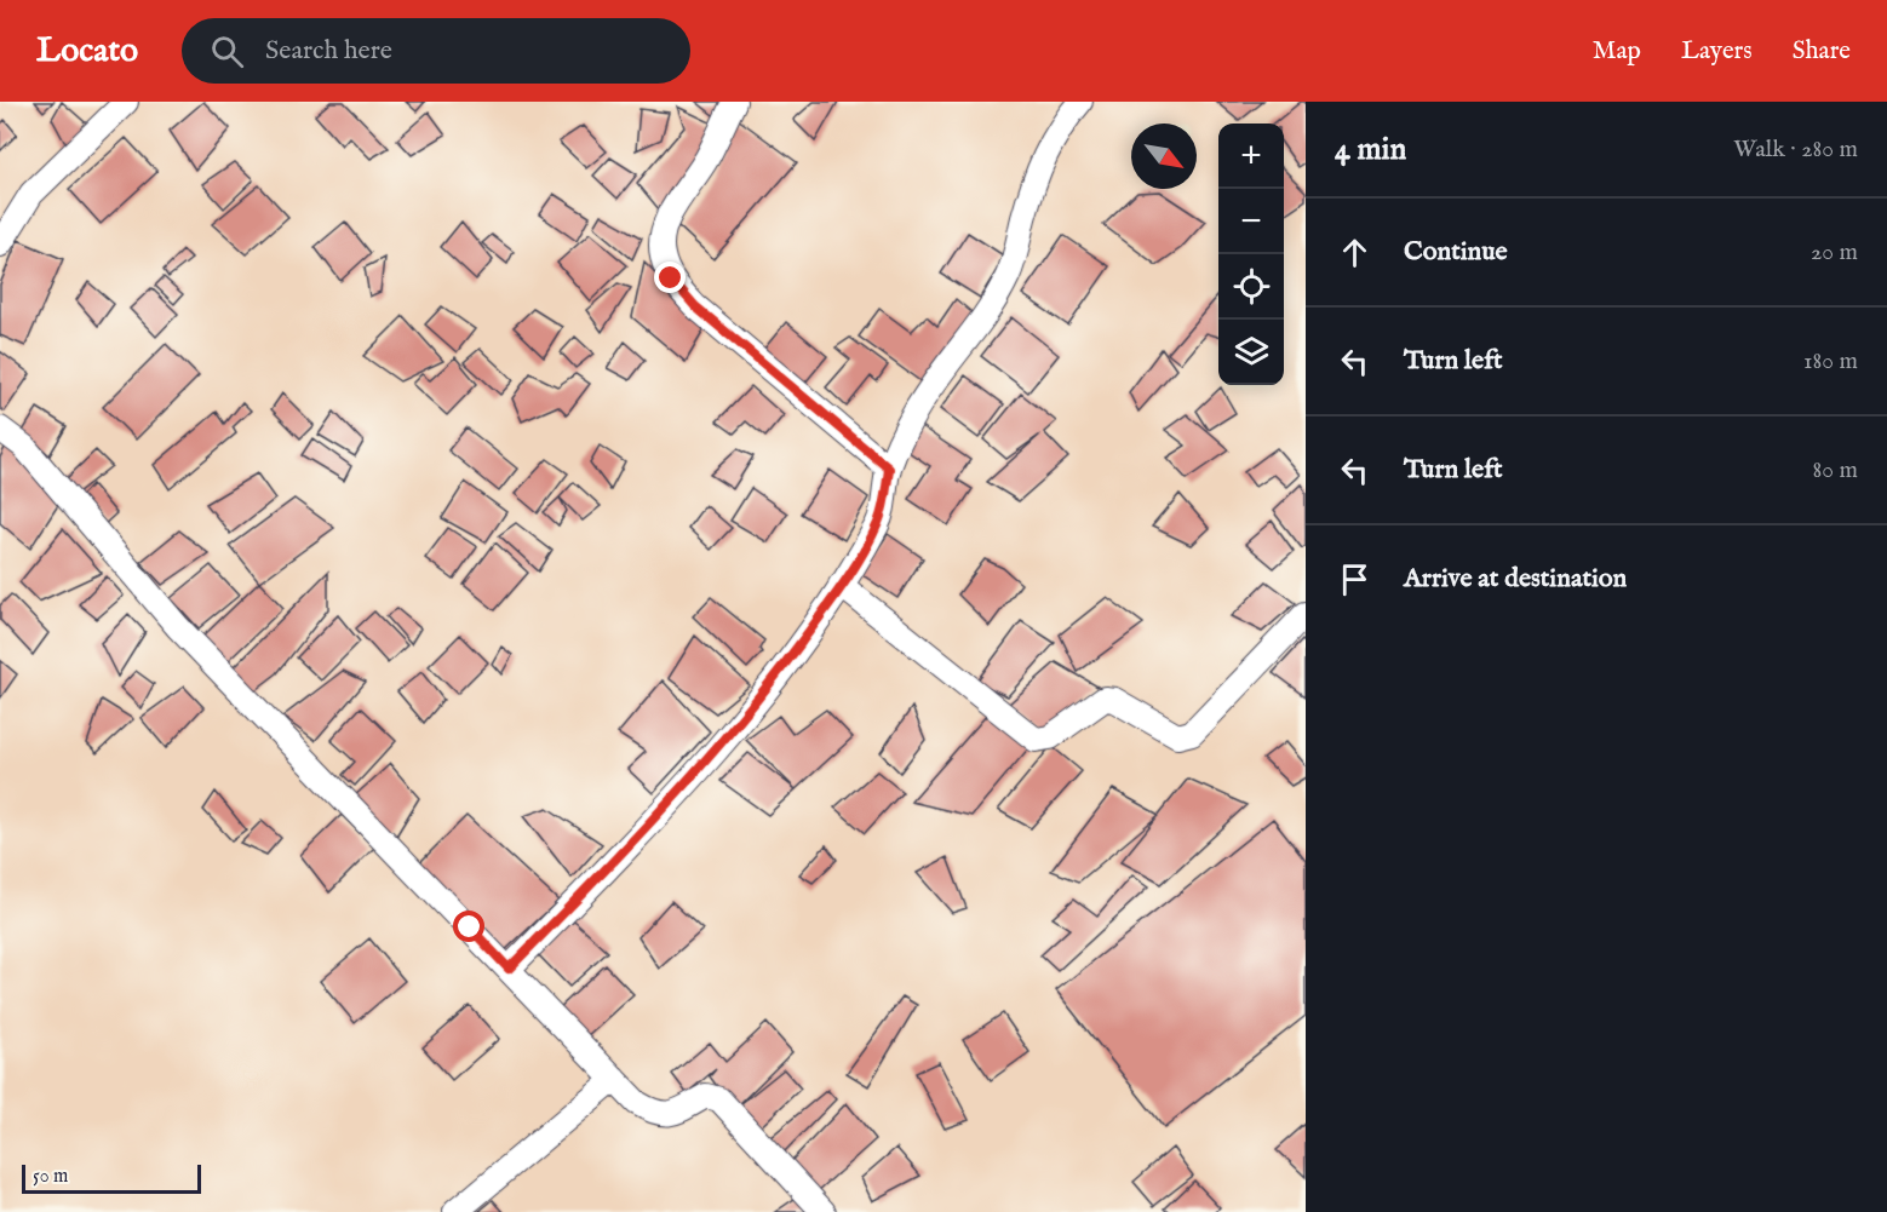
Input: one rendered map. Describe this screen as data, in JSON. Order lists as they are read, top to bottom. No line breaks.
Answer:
{"scale_bar":"50 m","north":"bottom right","page":{"header":"Locato","search":"Search here","nav":["Map","Layers","Share"],"heading":["4 min","Walk · 280 m"],"map_buttons":["+","−"],"list":[["Continue","20 m"],["Turn left","180 m"],["Turn left","80 m"],"Arrive at destination"],"scale":"50 m"}}
